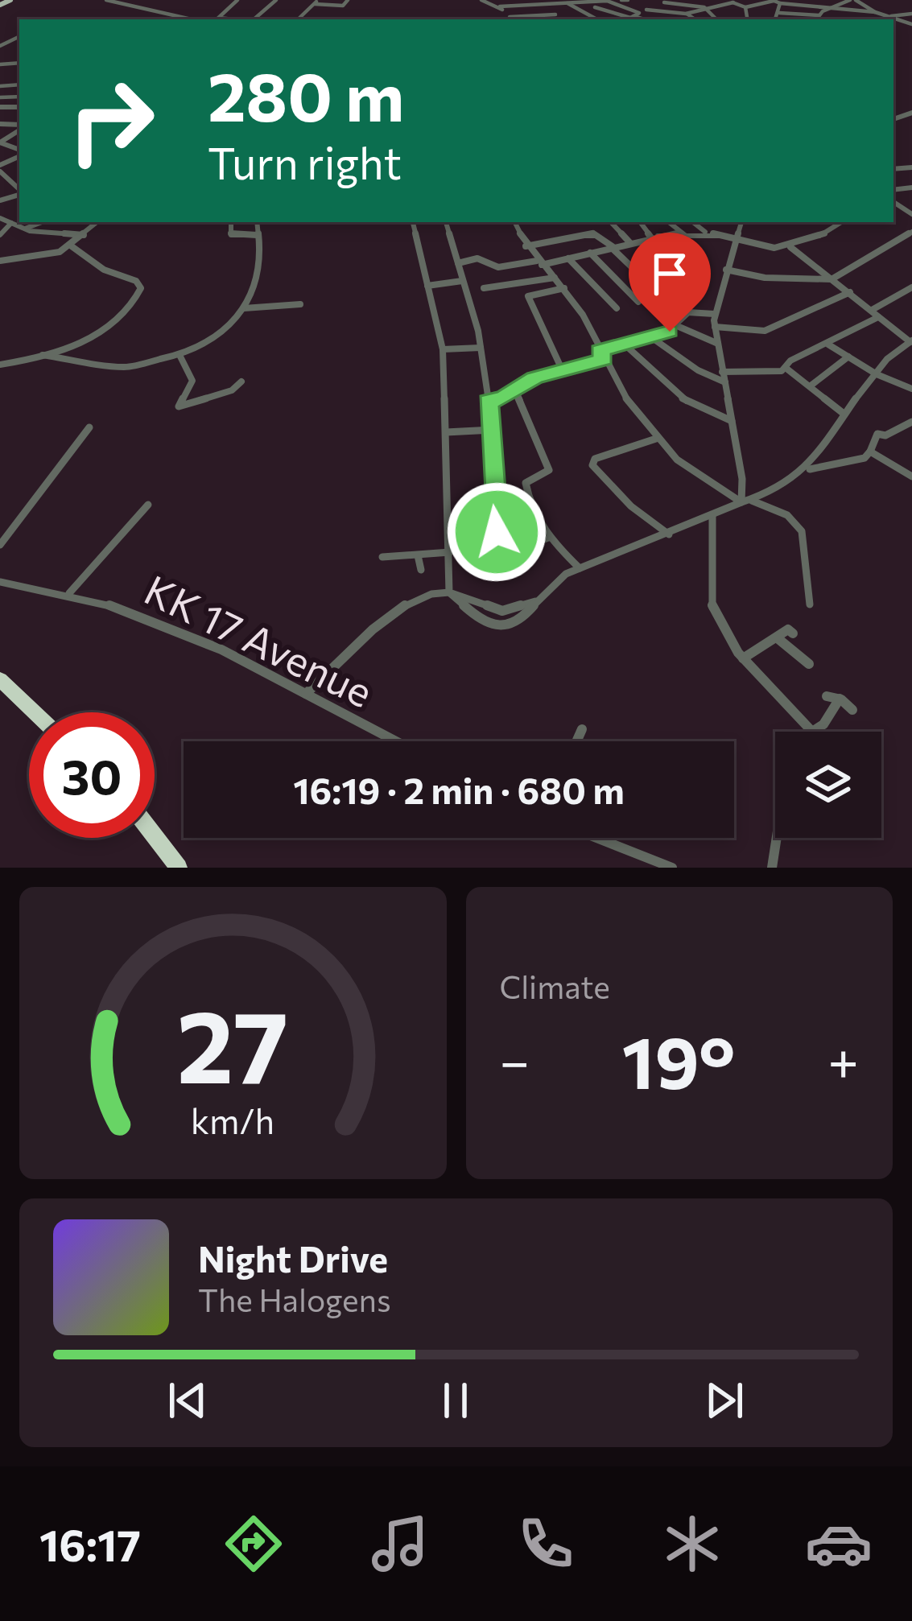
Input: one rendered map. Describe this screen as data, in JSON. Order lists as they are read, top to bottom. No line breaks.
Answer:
{"streets":{"street":["KK 17 Avenue"]},"page":{"turn":["280 m","Turn right"],"limit":"30","trip":"16:19 · 2 min · 680 m","tile":"Climate","heat":["−","19°","+"],"song":["Night Drive","The Halogens"],"tabs":"16:17","gauge":["27","km/h"]}}
